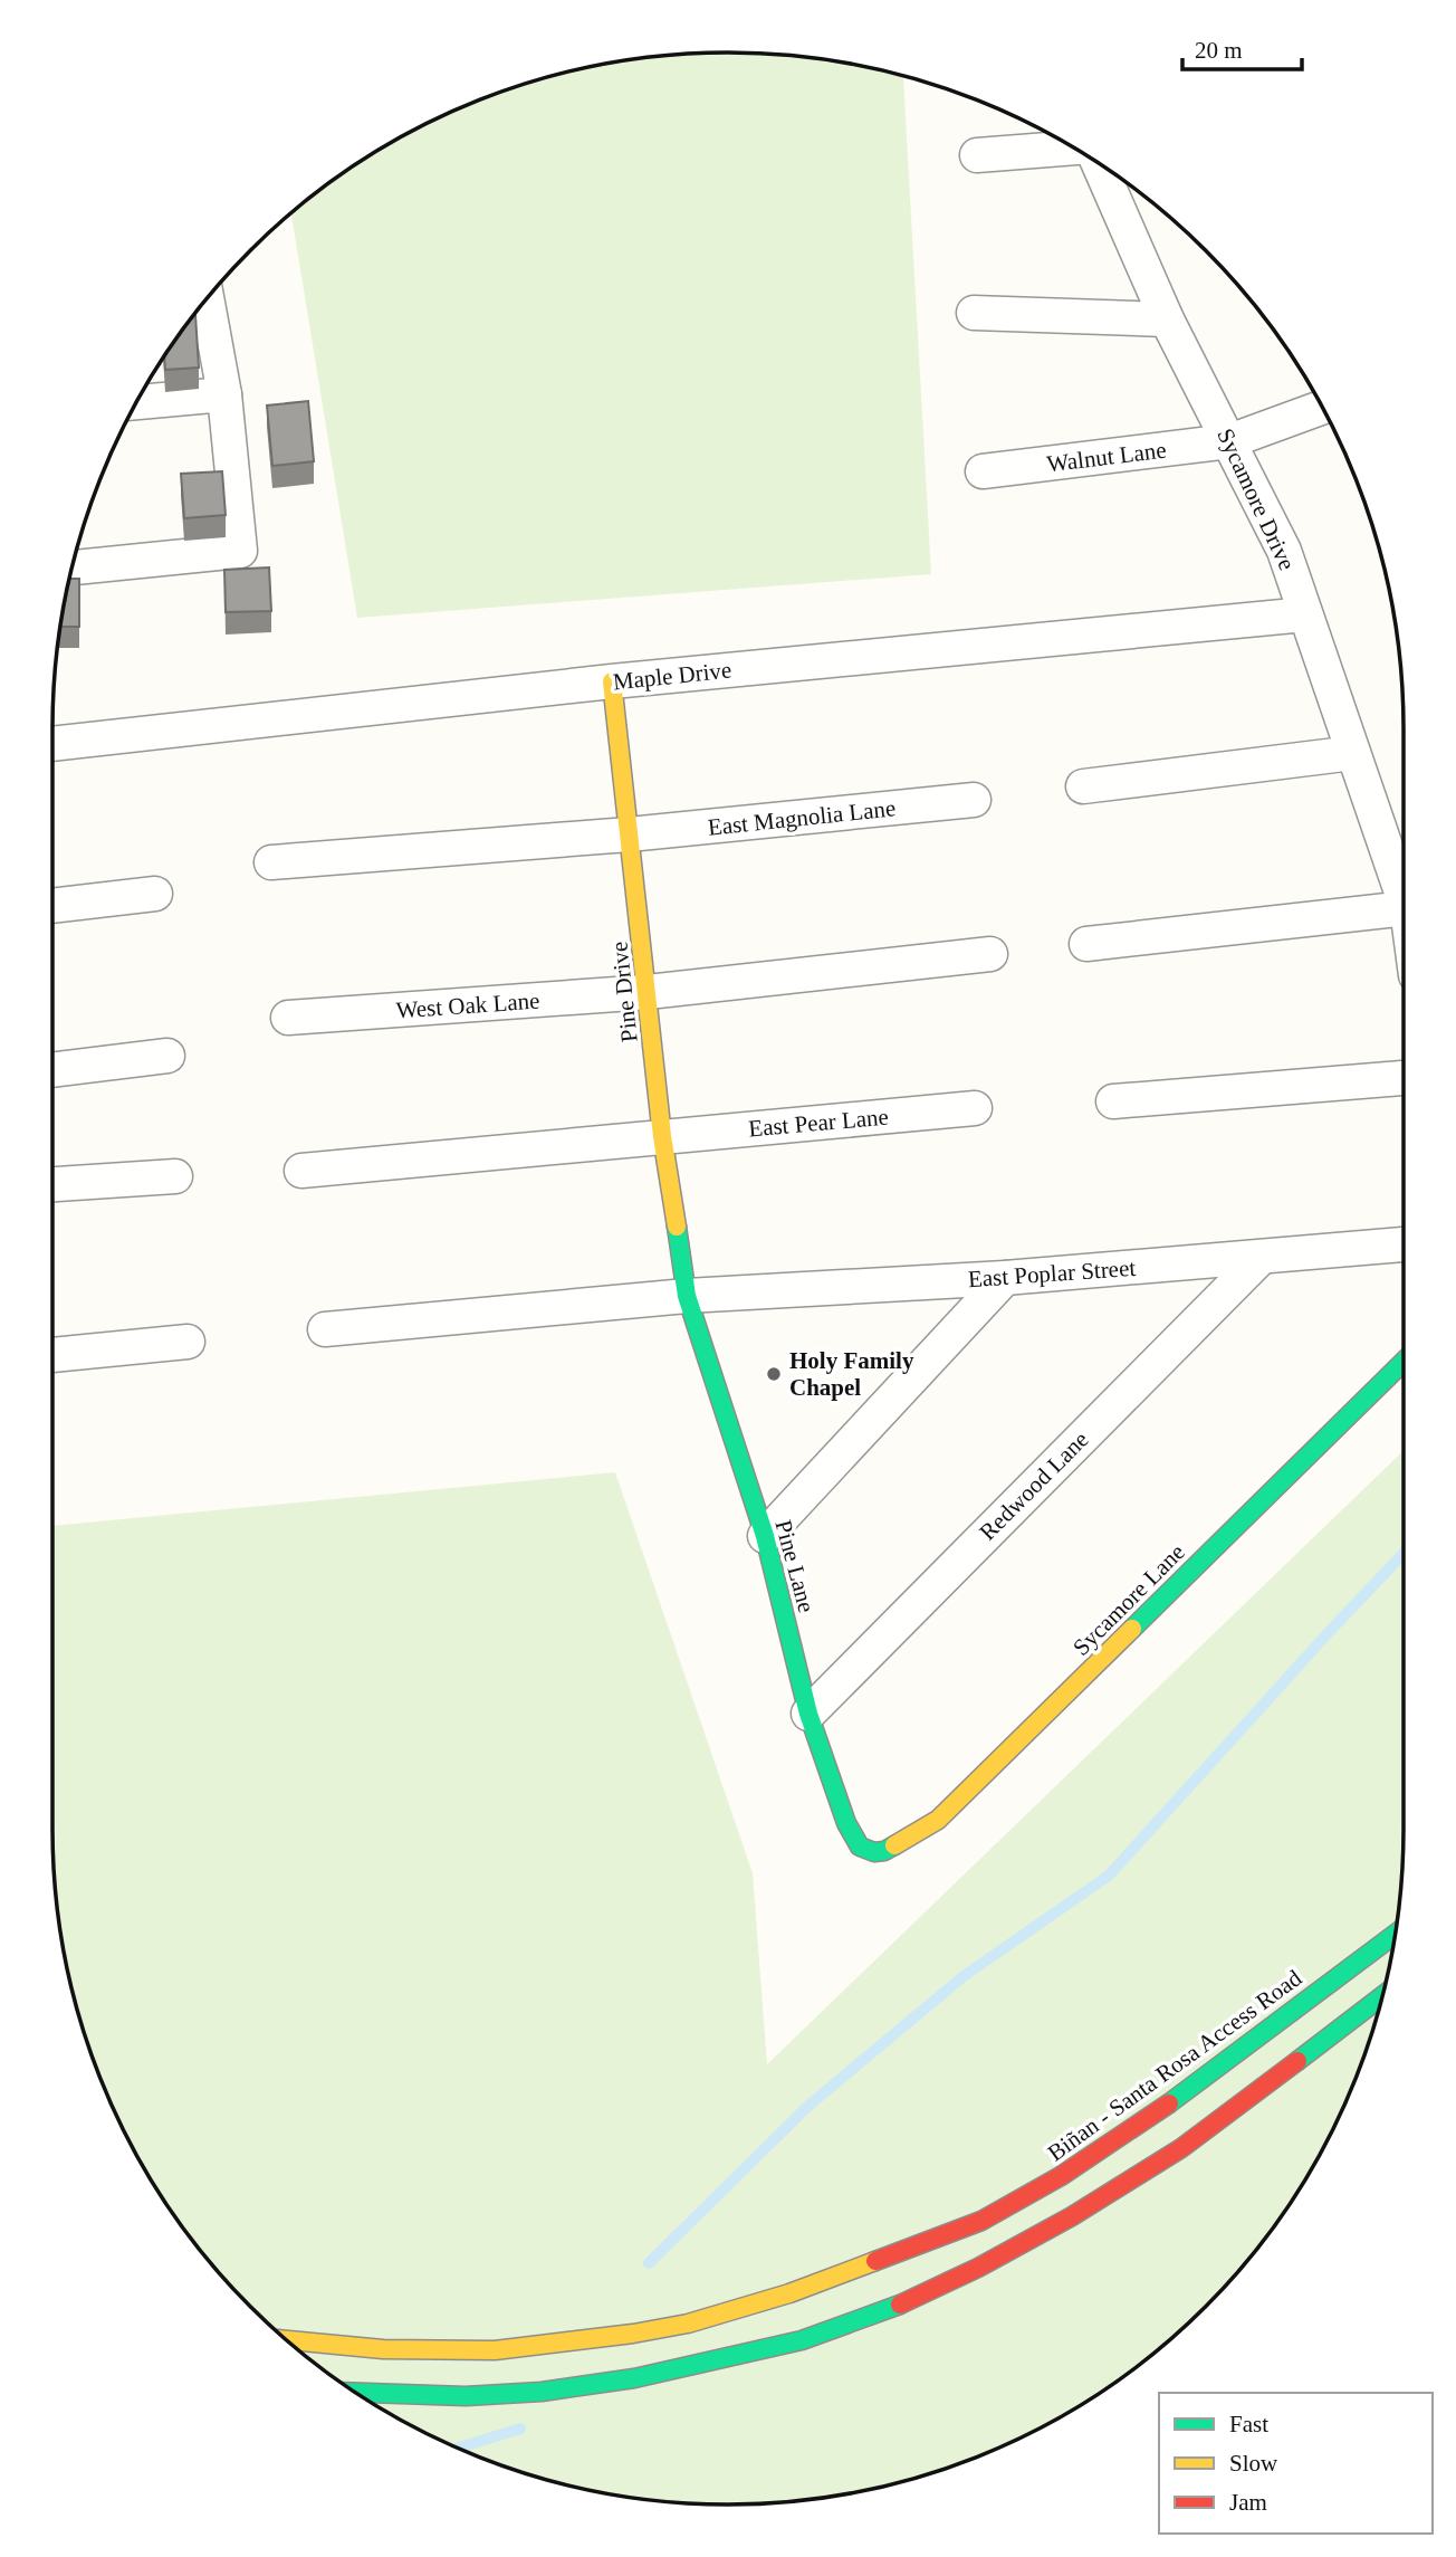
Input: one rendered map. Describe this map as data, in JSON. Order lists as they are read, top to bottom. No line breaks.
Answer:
{"streets":{"main road":["Pine Drive","Pine Lane","Sycamore Lane","Biñan - Santa Rosa Access Road"],"street":["Walnut Lane","Sycamore Drive","Maple Drive","East Magnolia Lane","West Oak Lane","East Pear Lane","East Poplar Street","Redwood Lane"]},"crossings":[["Walnut Lane","Sycamore Drive"],["Sycamore Drive","Maple Drive"],["Maple Drive","Pine Drive"],["East Magnolia Lane","Pine Drive"],["Pine Drive","West Oak Lane"],["Pine Drive","East Pear Lane"],["Pine Drive","East Poplar Street"],["Pine Drive","Pine Lane"],["East Poplar Street","Redwood Lane"],["East Poplar Street","Pine Lane"],["Redwood Lane","Pine Lane"],["Pine Lane","Sycamore Lane"]],"places":["Holy Family Chapel"],"legend":["Fast","Slow","Jam"],"scale_bar":"20 m"}
